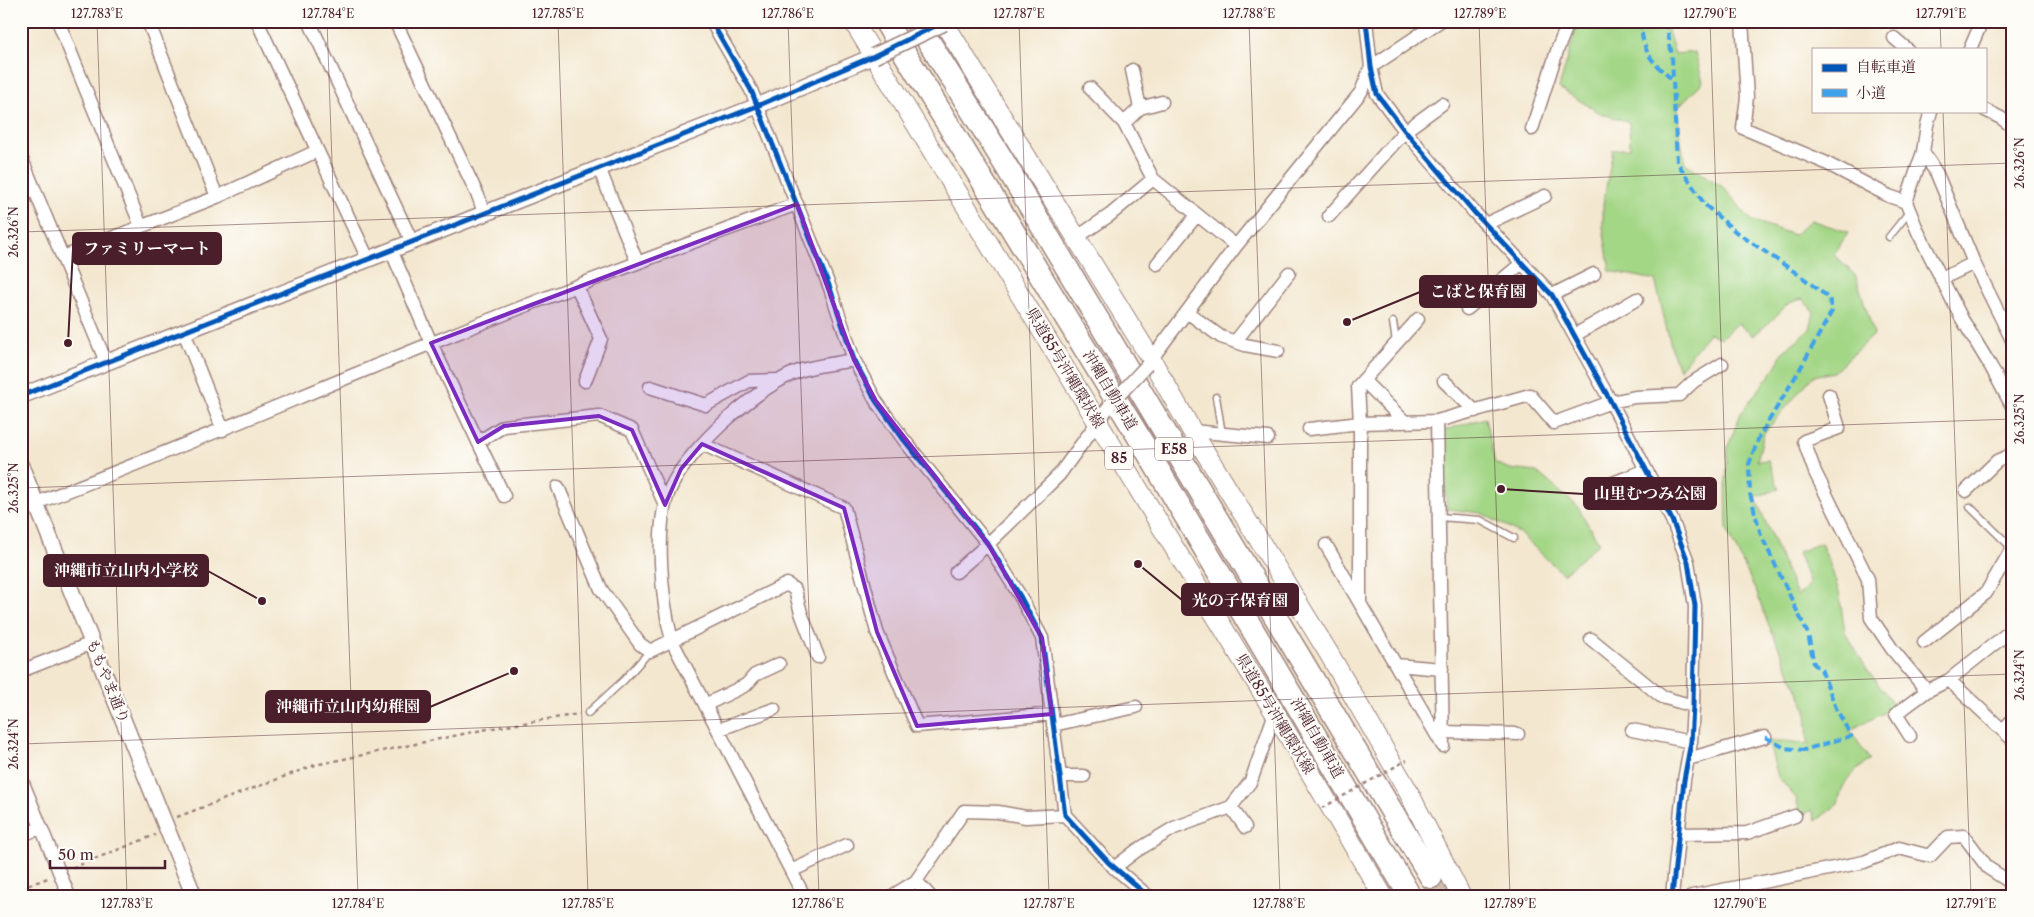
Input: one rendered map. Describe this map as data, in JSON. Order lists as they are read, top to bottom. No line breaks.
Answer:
{"streets":{"highway":["沖縄自動車道","E58"],"main road":["県道85号沖縄環状線","85"],"street":["ももやま通り"]},"places":["こばと保育園","ファミリーマート","山里むつみ公園","光の子保育園","沖縄市立山内小学校","沖縄市立山内幼稚園"],"legend":["自転車道","小道"],"scale_bar":"50 m","coordinates":["127.783°E","127.784°E","127.785°E","127.786°E","127.787°E","127.788°E","127.789°E","127.790°E","127.791°E","26.326°N","26.325°N","26.324°N"]}
